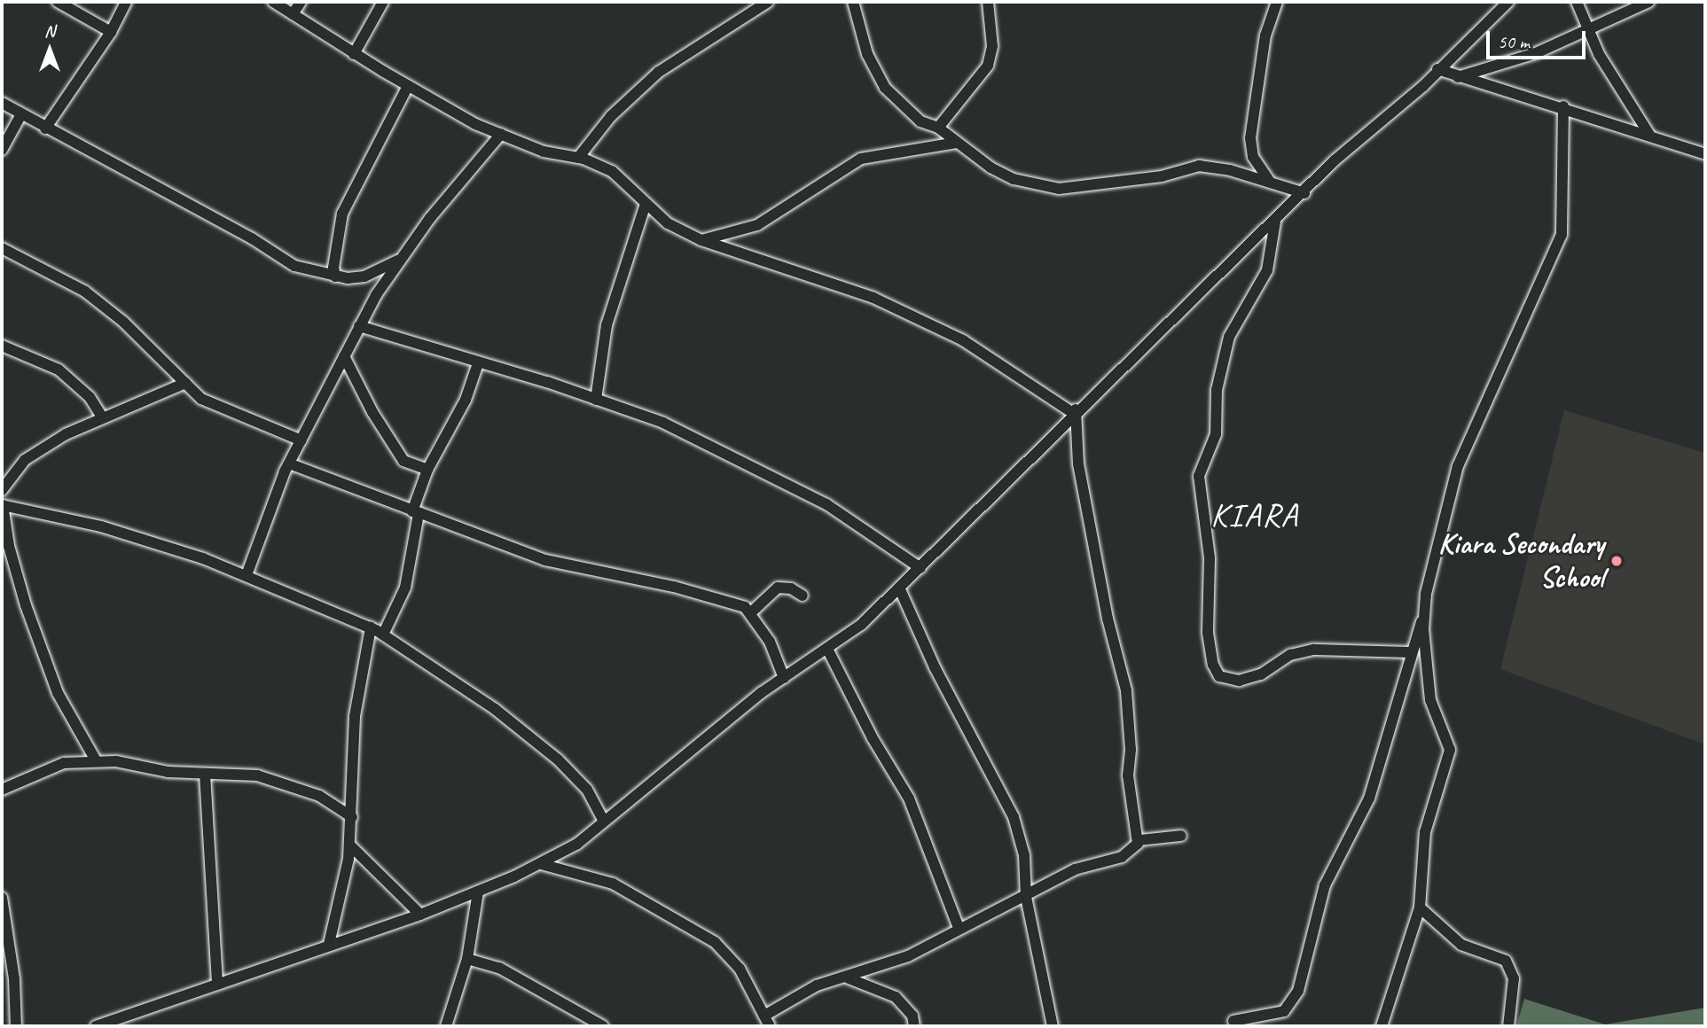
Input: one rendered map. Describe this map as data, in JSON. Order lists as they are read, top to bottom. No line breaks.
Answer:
{"districts":["KIARA"],"places":["Kiara Secondary School"],"scale_bar":"50 m","north":"top"}
